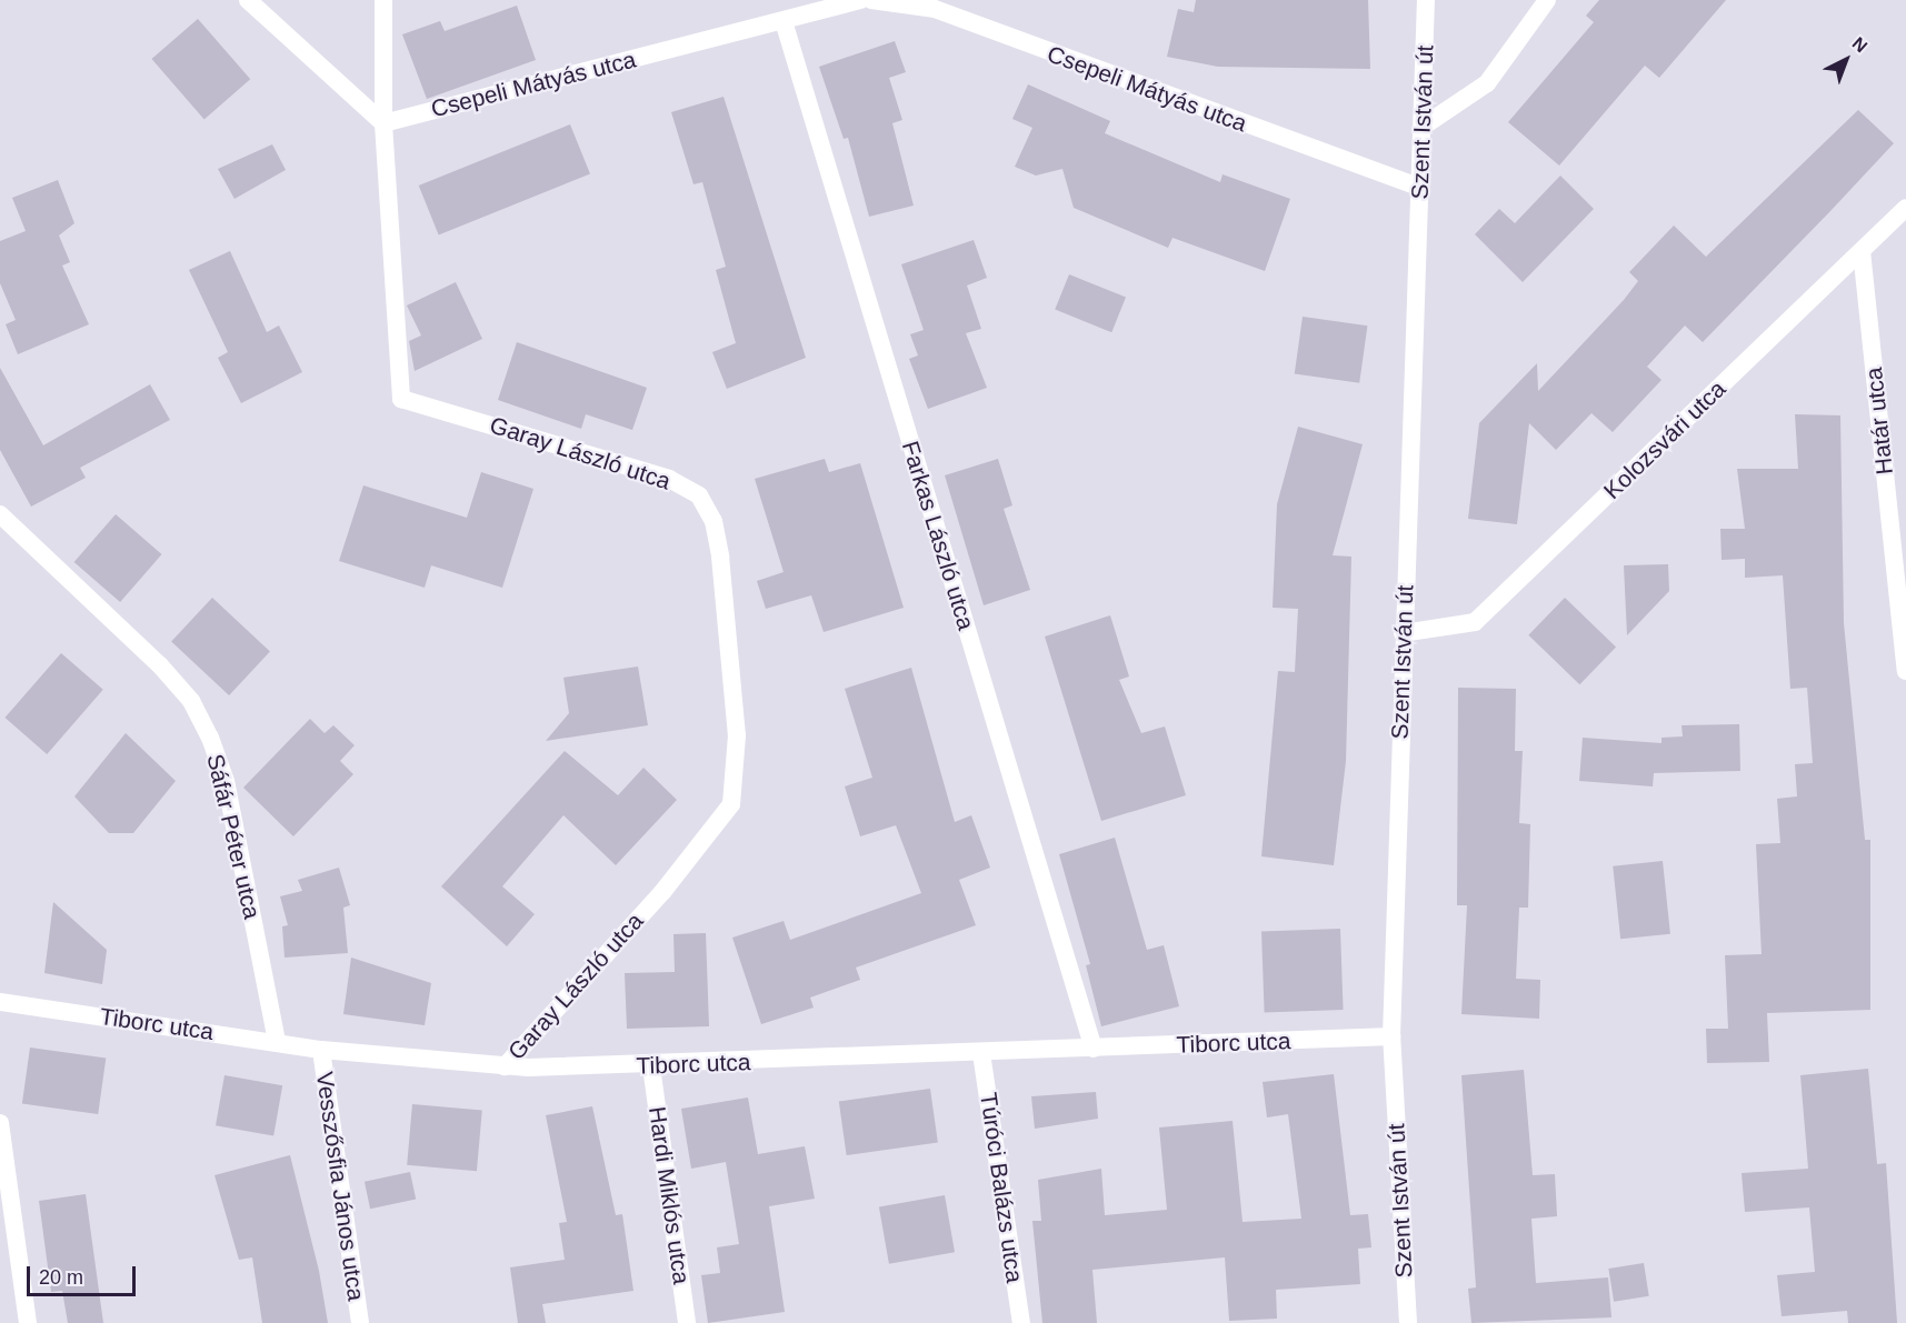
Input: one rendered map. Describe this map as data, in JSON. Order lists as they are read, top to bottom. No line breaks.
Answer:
{"streets":{"street":["Csepeli Mátyás utca","Szent István út","Határ utca","Kolozsvári utca","Garay László utca","Farkas László utca","Sáfár Péter utca","Tiborc utca","Vesszősfia János utca","Túróci Balázs utca","Hardi Miklós utca"]},"crossings":[["Csepeli Mátyás utca","Szent István út"],["Csepeli Mátyás utca","Garay László utca"],["Csepeli Mátyás utca","Farkas László utca"],["Szent István út","Kolozsvári utca"],["Szent István út","Tiborc utca"],["Határ utca","Kolozsvári utca"],["Garay László utca","Tiborc utca"],["Farkas László utca","Tiborc utca"],["Sáfár Péter utca","Tiborc utca"],["Tiborc utca","Vesszősfia János utca"],["Tiborc utca","Túróci Balázs utca"],["Tiborc utca","Hardi Miklós utca"]],"scale_bar":"20 m","north":"top right"}
